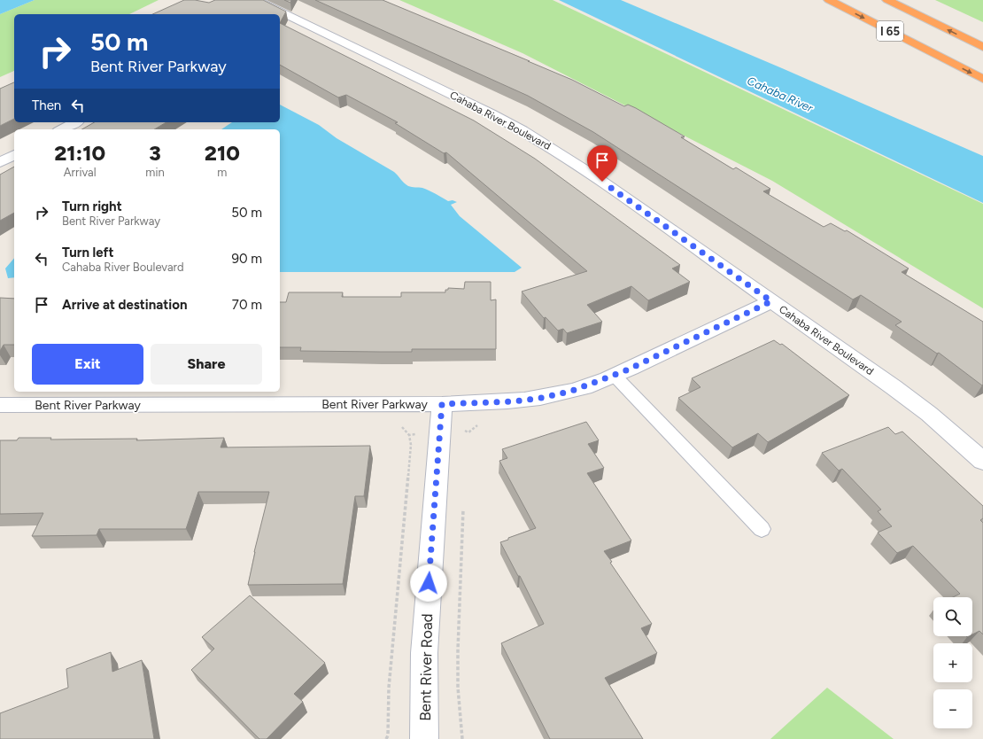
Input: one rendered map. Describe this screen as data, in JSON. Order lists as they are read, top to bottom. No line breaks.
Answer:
{"streets":{"highway":["I 65"],"street":["Cahaba River Boulevard","Bent River Parkway","Bent River Road"]},"crossings":[["Cahaba River Boulevard","Bent River Parkway"],["Bent River Parkway","Bent River Road"]],"water":["Cahaba River"],"page":{"turn":["50 m","Bent River Parkway"],"then":"Then","eta":["21:10","Arrival","3","min","210","m"],"list":[{"name":"Turn right","note":"Bent River Parkway","value":"50 m"},{"name":"Turn left","note":"Cahaba River Boulevard","value":"90 m"},{"name":"Arrive at destination","value":"70 m"}],"buttons":["Exit","Share"],"map_buttons":["+","−"]}}
